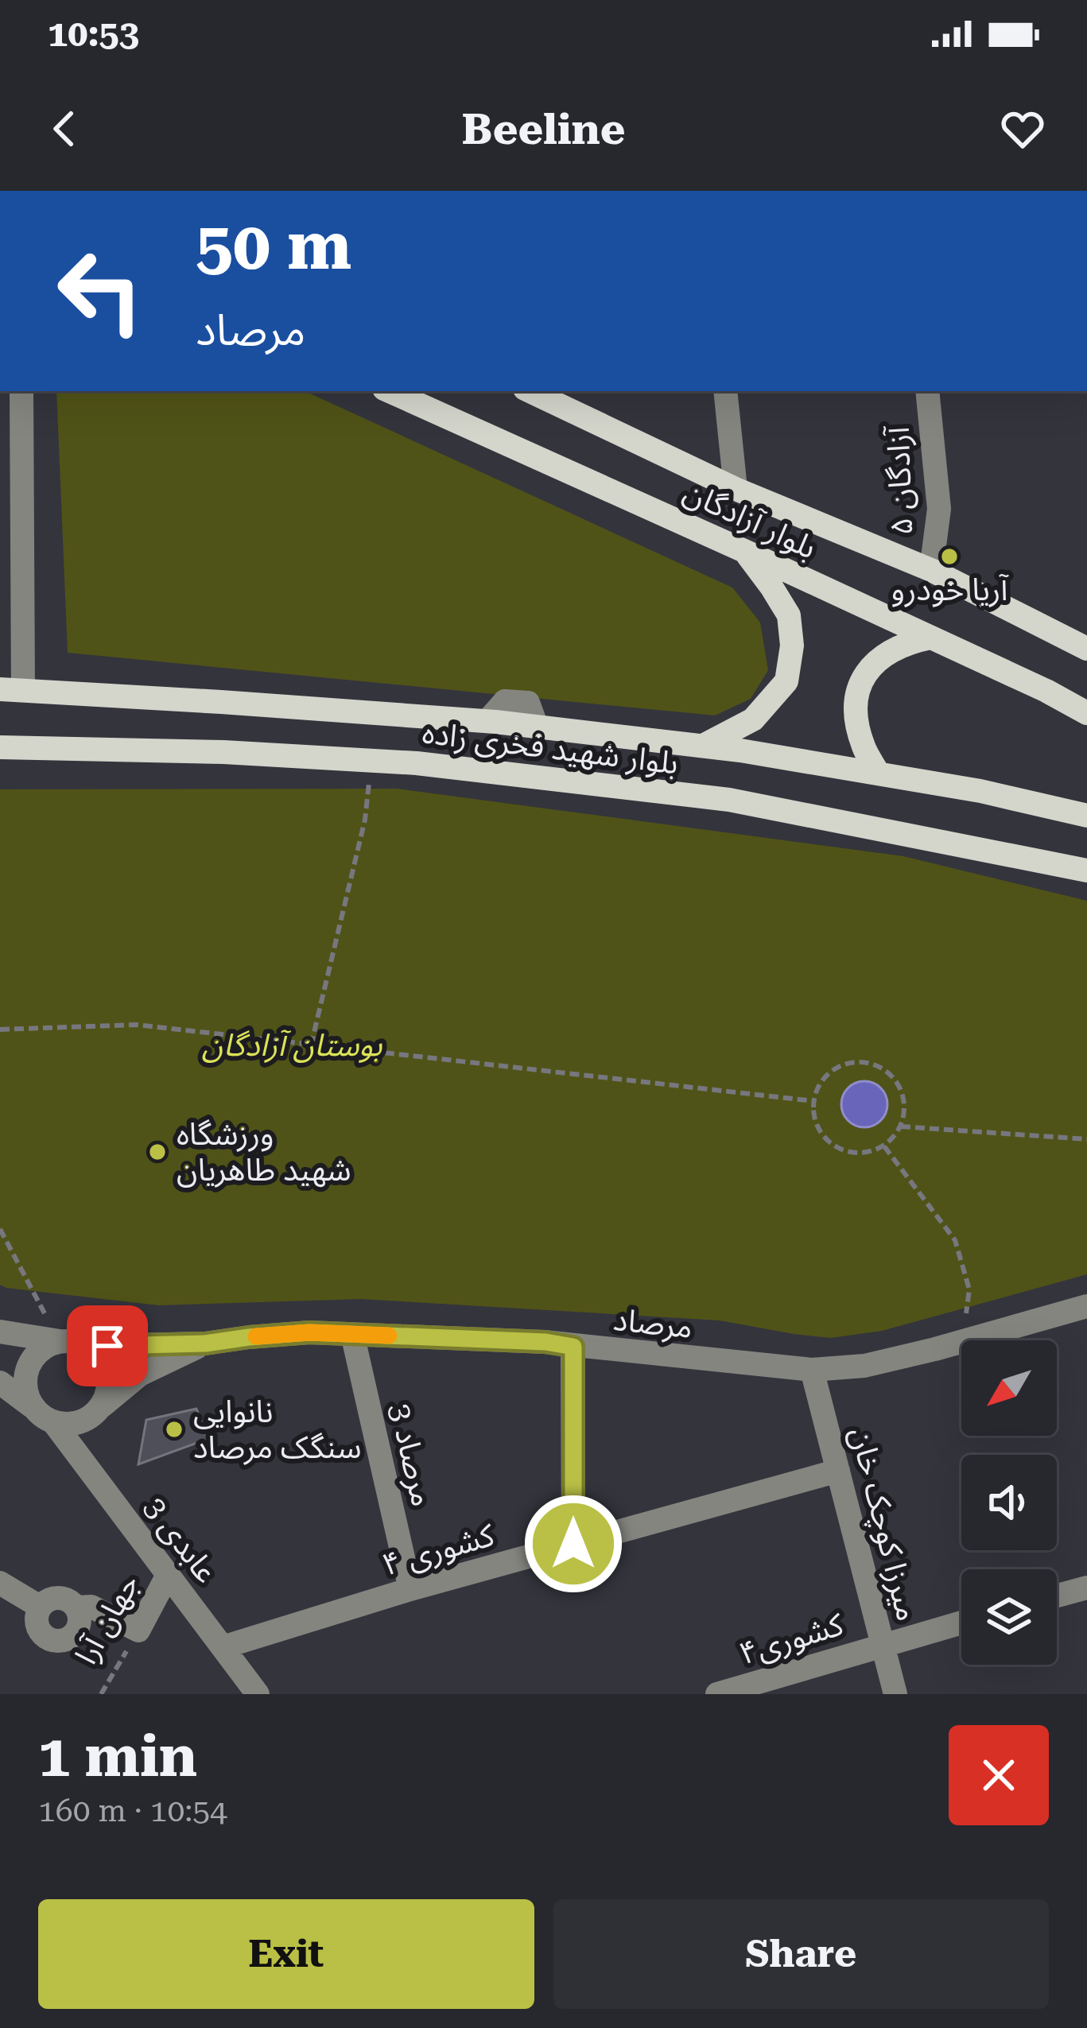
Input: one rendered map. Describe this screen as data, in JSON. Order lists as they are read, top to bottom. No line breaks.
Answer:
{"streets":{"main road":["بلوار آزادگان","بلوار شهید فخری زاده"],"street":["آزادگان ۵","مرصاد","مرصاد 3","میرزا کوچک خان","عابدی 3","کشوری ۴","جهان آرا","کشوری۴"]},"crossings":[["آزادگان ۵","بلوار آزادگان"],["مرصاد","مرصاد 3"],["مرصاد","میرزا کوچک خان"],["مرصاد","عابدی 3"],["مرصاد 3","کشوری ۴"],["میرزا کوچک خان","کشوری ۴"],["میرزا کوچک خان","کشوری۴"],["عابدی 3","کشوری ۴"],["عابدی 3","جهان آرا"]],"parks":["بوستان آزادگان"],"places":["آریا خودرو","ورزشگاه شهید طاهریان","نانوایی سنگک مرصاد"],"north":"bottom left","page":{"status":"10:53","header":"Beeline","turn":["50 m","مرصاد"],"heading":["1 min","160 m · 10:54"],"buttons":["Exit","Share"]}}
